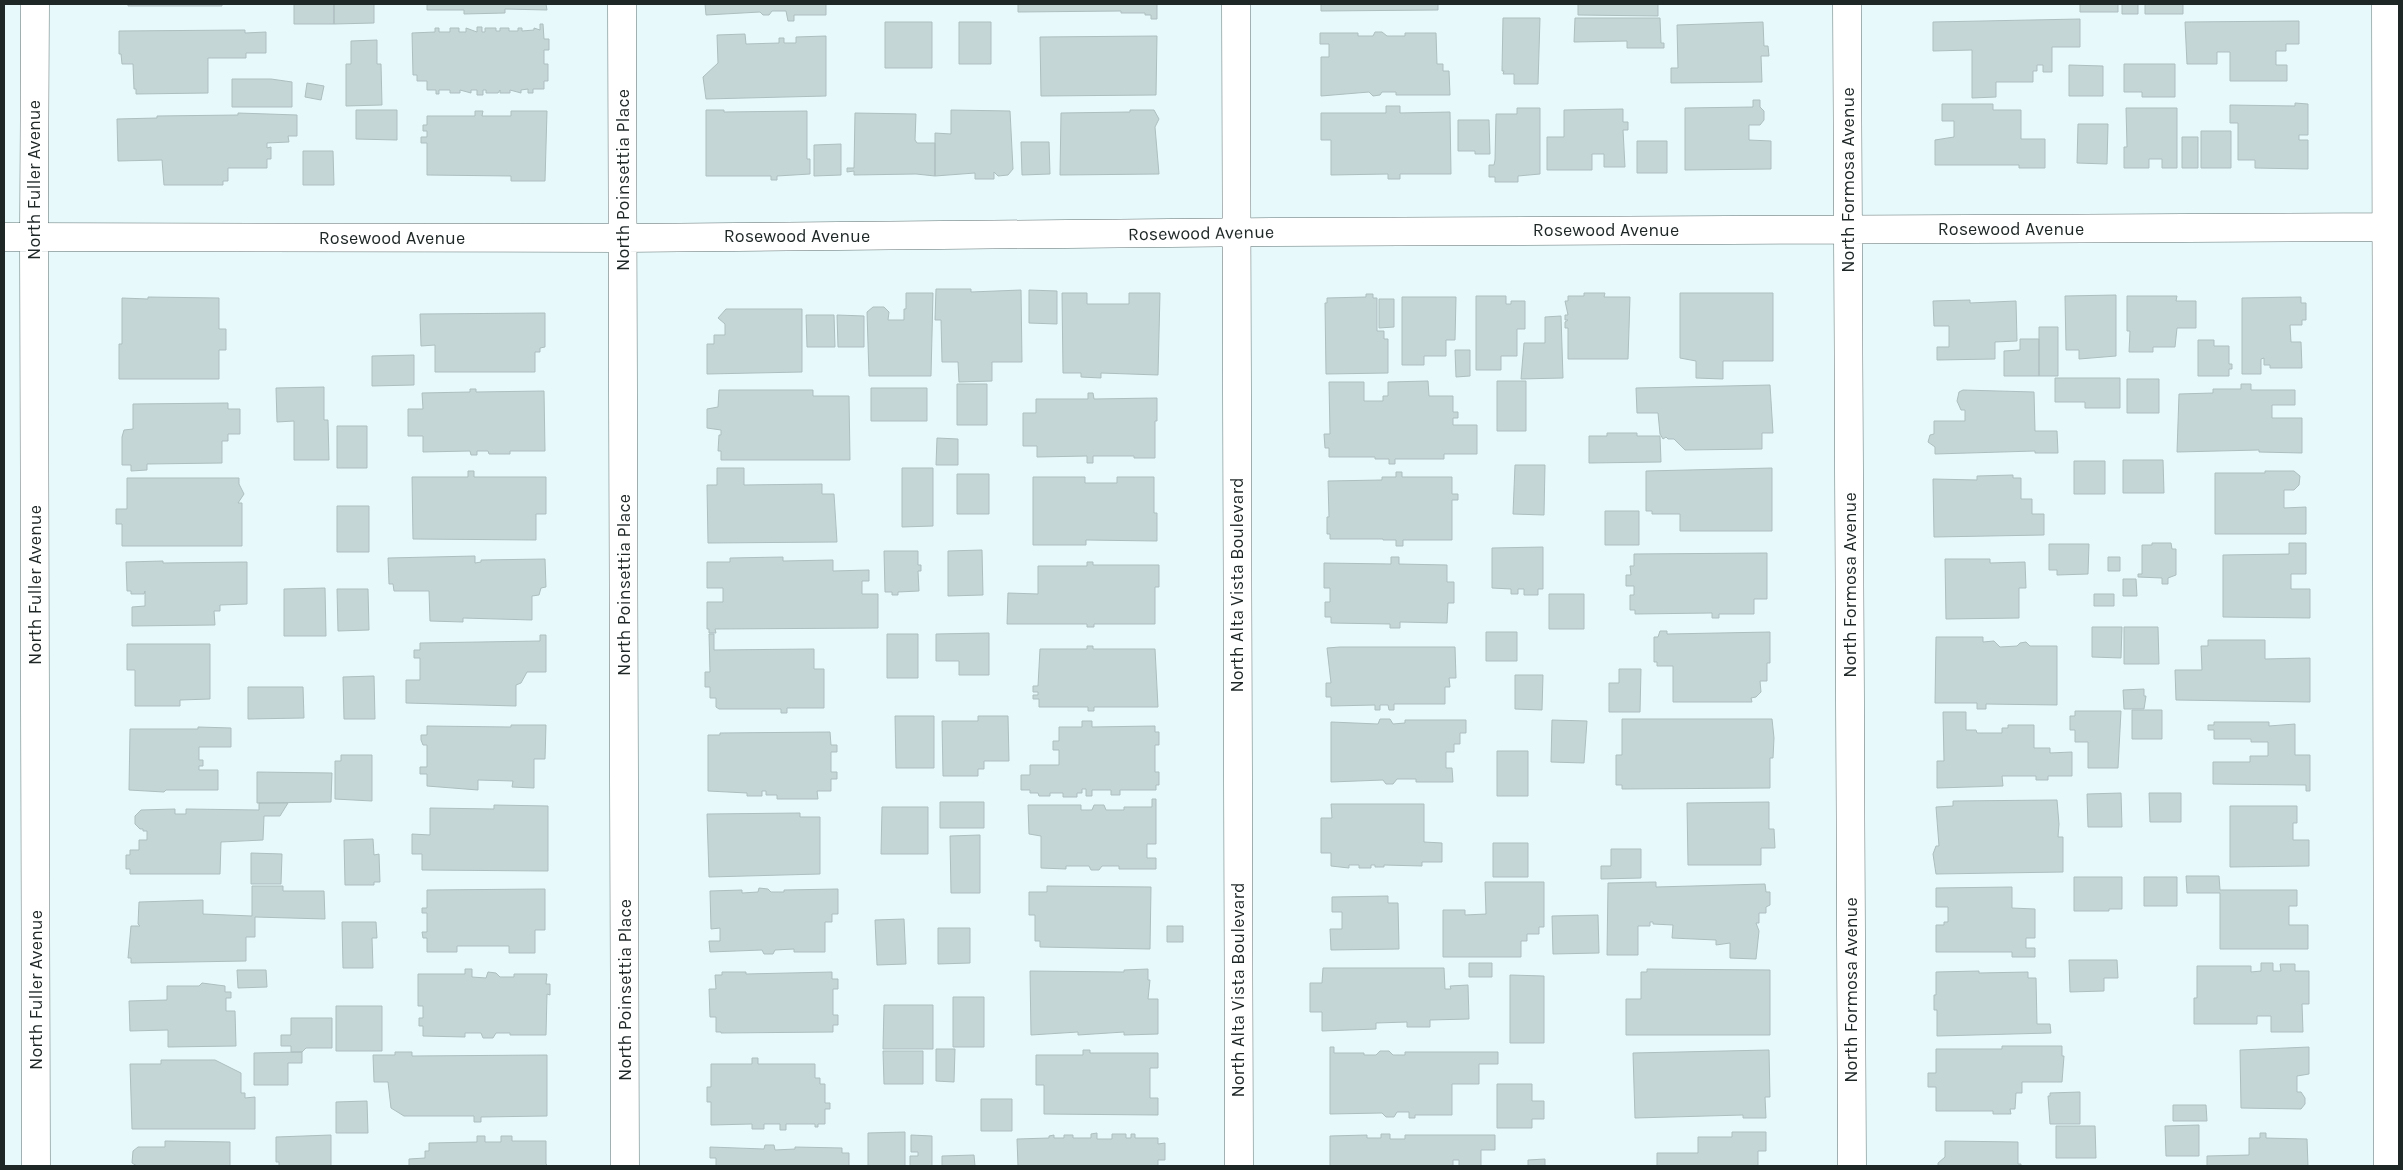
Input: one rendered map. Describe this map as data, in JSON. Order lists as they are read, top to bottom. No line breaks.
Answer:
{"streets":{"street":["North Fuller Avenue","North Poinsettia Place","North Formosa Avenue","Rosewood Avenue","North Alta Vista Boulevard"]},"crossings":[["North Fuller Avenue","Rosewood Avenue"],["North Poinsettia Place","Rosewood Avenue"],["North Formosa Avenue","Rosewood Avenue"],["Rosewood Avenue","North Alta Vista Boulevard"]]}
